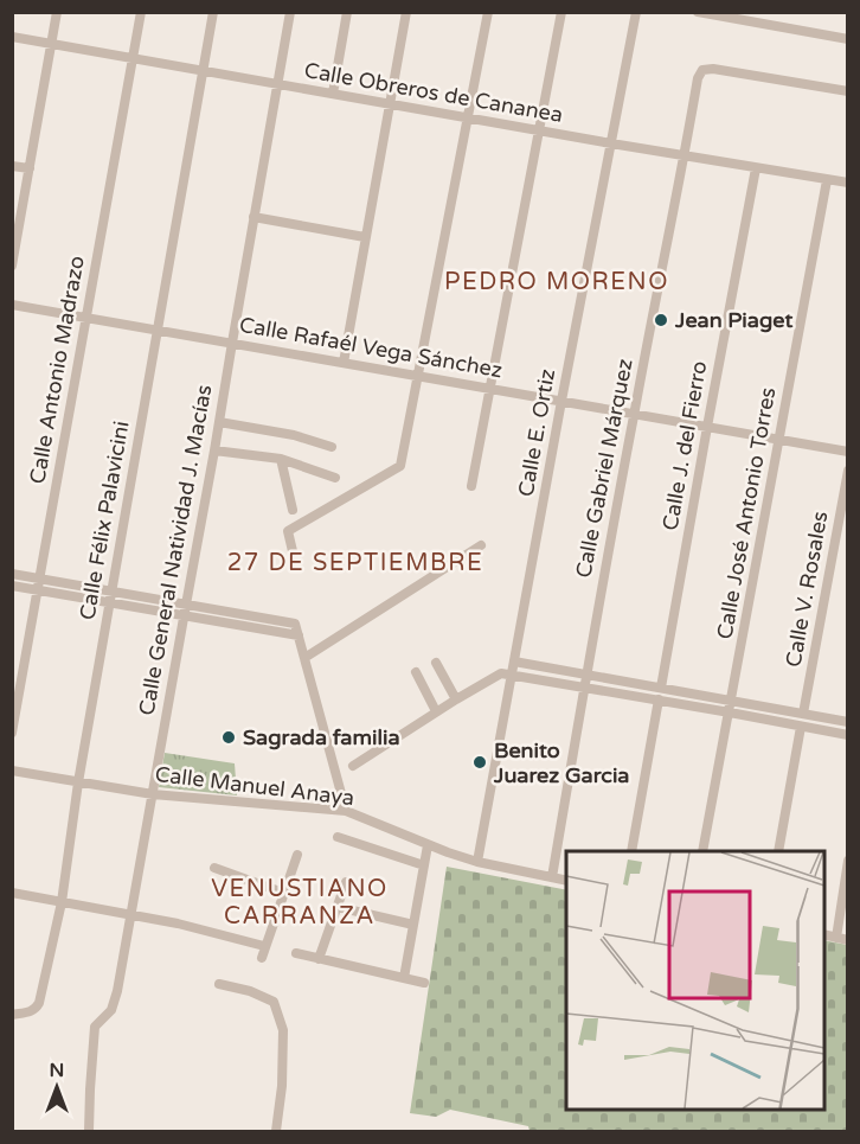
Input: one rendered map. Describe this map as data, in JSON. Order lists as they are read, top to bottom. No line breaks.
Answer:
{"streets":{"street":["Calle Obreros de Cananea","Calle Rafaél Vega Sánchez","Calle Antonio Madrazo","Calle E. Ortiz","Calle J. del Fierro","Calle Gabriel Márquez","Calle José Antonio Torres","Calle Félix Palavicini","Calle General Natividad J. Macías","Calle V. Rosales","Calle Manuel Anaya"]},"crossings":[["Calle Obreros de Cananea","Calle Antonio Madrazo"],["Calle Obreros de Cananea","Calle E. Ortiz"],["Calle Obreros de Cananea","Calle J. del Fierro"],["Calle Obreros de Cananea","Calle Gabriel Márquez"],["Calle Obreros de Cananea","Calle José Antonio Torres"],["Calle Obreros de Cananea","Calle Félix Palavicini"],["Calle Obreros de Cananea","Calle General Natividad J. Macías"],["Calle Rafaél Vega Sánchez","Calle Antonio Madrazo"],["Calle Rafaél Vega Sánchez","Calle E. Ortiz"],["Calle Rafaél Vega Sánchez","Calle J. del Fierro"],["Calle Rafaél Vega Sánchez","Calle Gabriel Márquez"],["Calle Rafaél Vega Sánchez","Calle José Antonio Torres"],["Calle Rafaél Vega Sánchez","Calle Félix Palavicini"],["Calle Rafaél Vega Sánchez","Calle General Natividad J. Macías"],["Calle E. Ortiz","Calle Manuel Anaya"],["Calle Gabriel Márquez","Calle Manuel Anaya"],["Calle Félix Palavicini","Calle Manuel Anaya"],["Calle General Natividad J. Macías","Calle Manuel Anaya"]],"districts":["PEDRO MORENO","27 DE SEPTIEMBRE","VENUSTIANO CARRANZA"],"places":["Jean Piaget","Sagrada familia","Benito Juarez Garcia"],"north":"top"}
